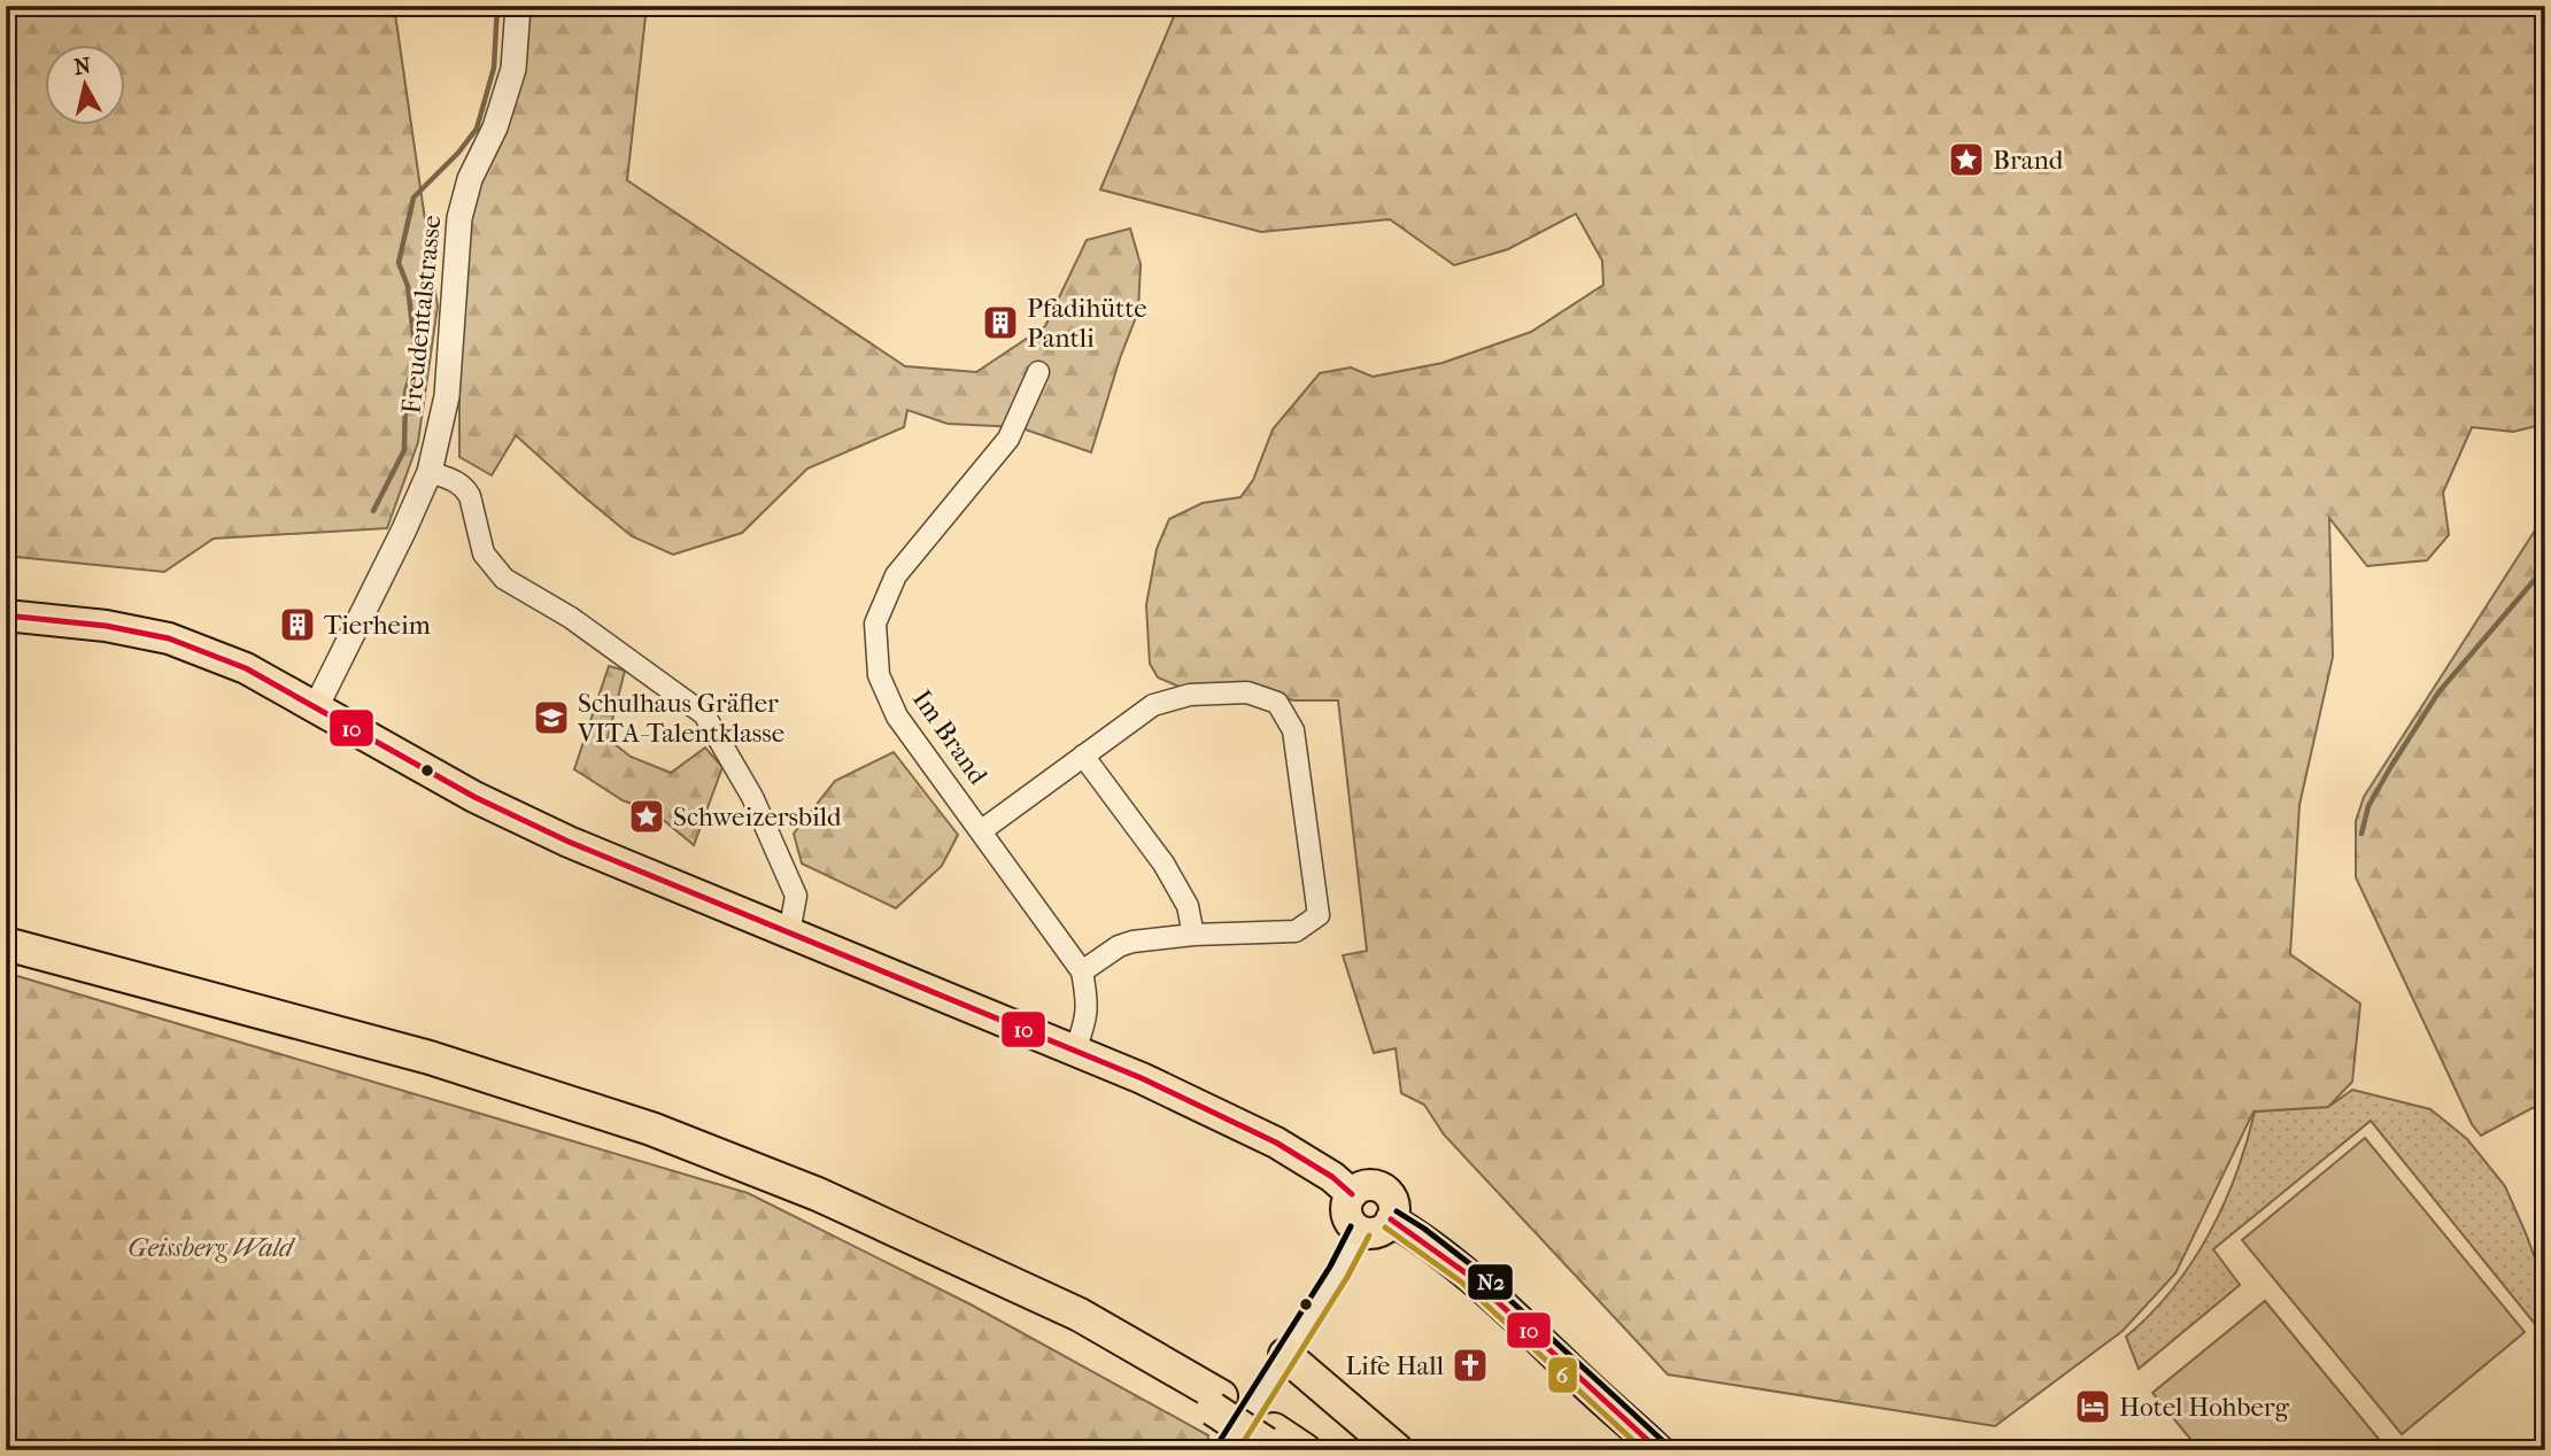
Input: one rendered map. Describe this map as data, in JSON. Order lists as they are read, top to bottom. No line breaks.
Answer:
{"streets":{"street":["Freudentalstrasse","Im Brand"]},"parks":["Geissberg Wald"],"places":{"place":["Brand","Schweizersbild"],"building":["Pfadihütte Pantli","Tierheim"],"school or university":["Schulhaus Gräfler VITA-Talentklasse"],"church":["Life Hall"],"hotel":["Hotel Hohberg"]},"lines":["transit line 10","transit line N2","transit line 6"],"north":"top"}
